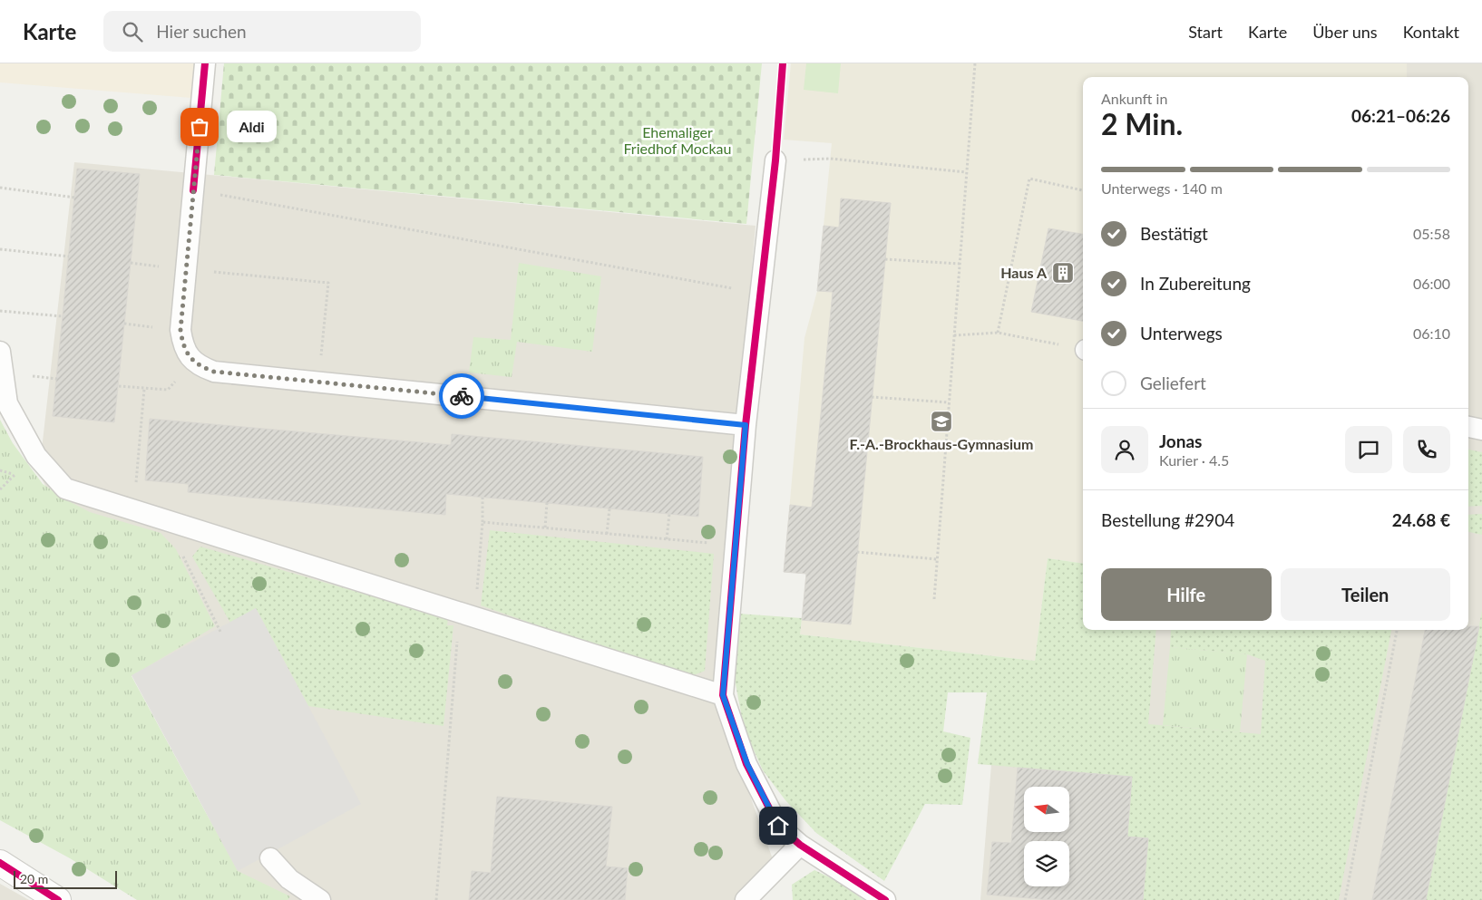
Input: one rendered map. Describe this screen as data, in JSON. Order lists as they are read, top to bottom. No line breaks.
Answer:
{"parks":["Ehemaliger Friedhof Mockau"],"places":{"other":["Aldi"],"building":["Haus A"],"school or university":["F.-A.-Brockhaus-Gymnasium"]},"scale_bar":"20 m","north":"left","page":{"header":"Karte","search":"Hier suchen","nav":["Start","Karte","Über uns","Kontakt"],"heading":["2 Min.","Ankunft in","06:21–06:26"],"panel":["Jonas","Kurier · 4.5","Bestellung #2904","24.68 €"],"bubble":"Aldi","bar":"Unterwegs · 140 m","list":[["Bestätigt","05:58"],["In Zubereitung","06:00"],["Unterwegs","06:10"],"Geliefert"],"buttons":["Hilfe","Teilen"],"scale":"20 m"}}
